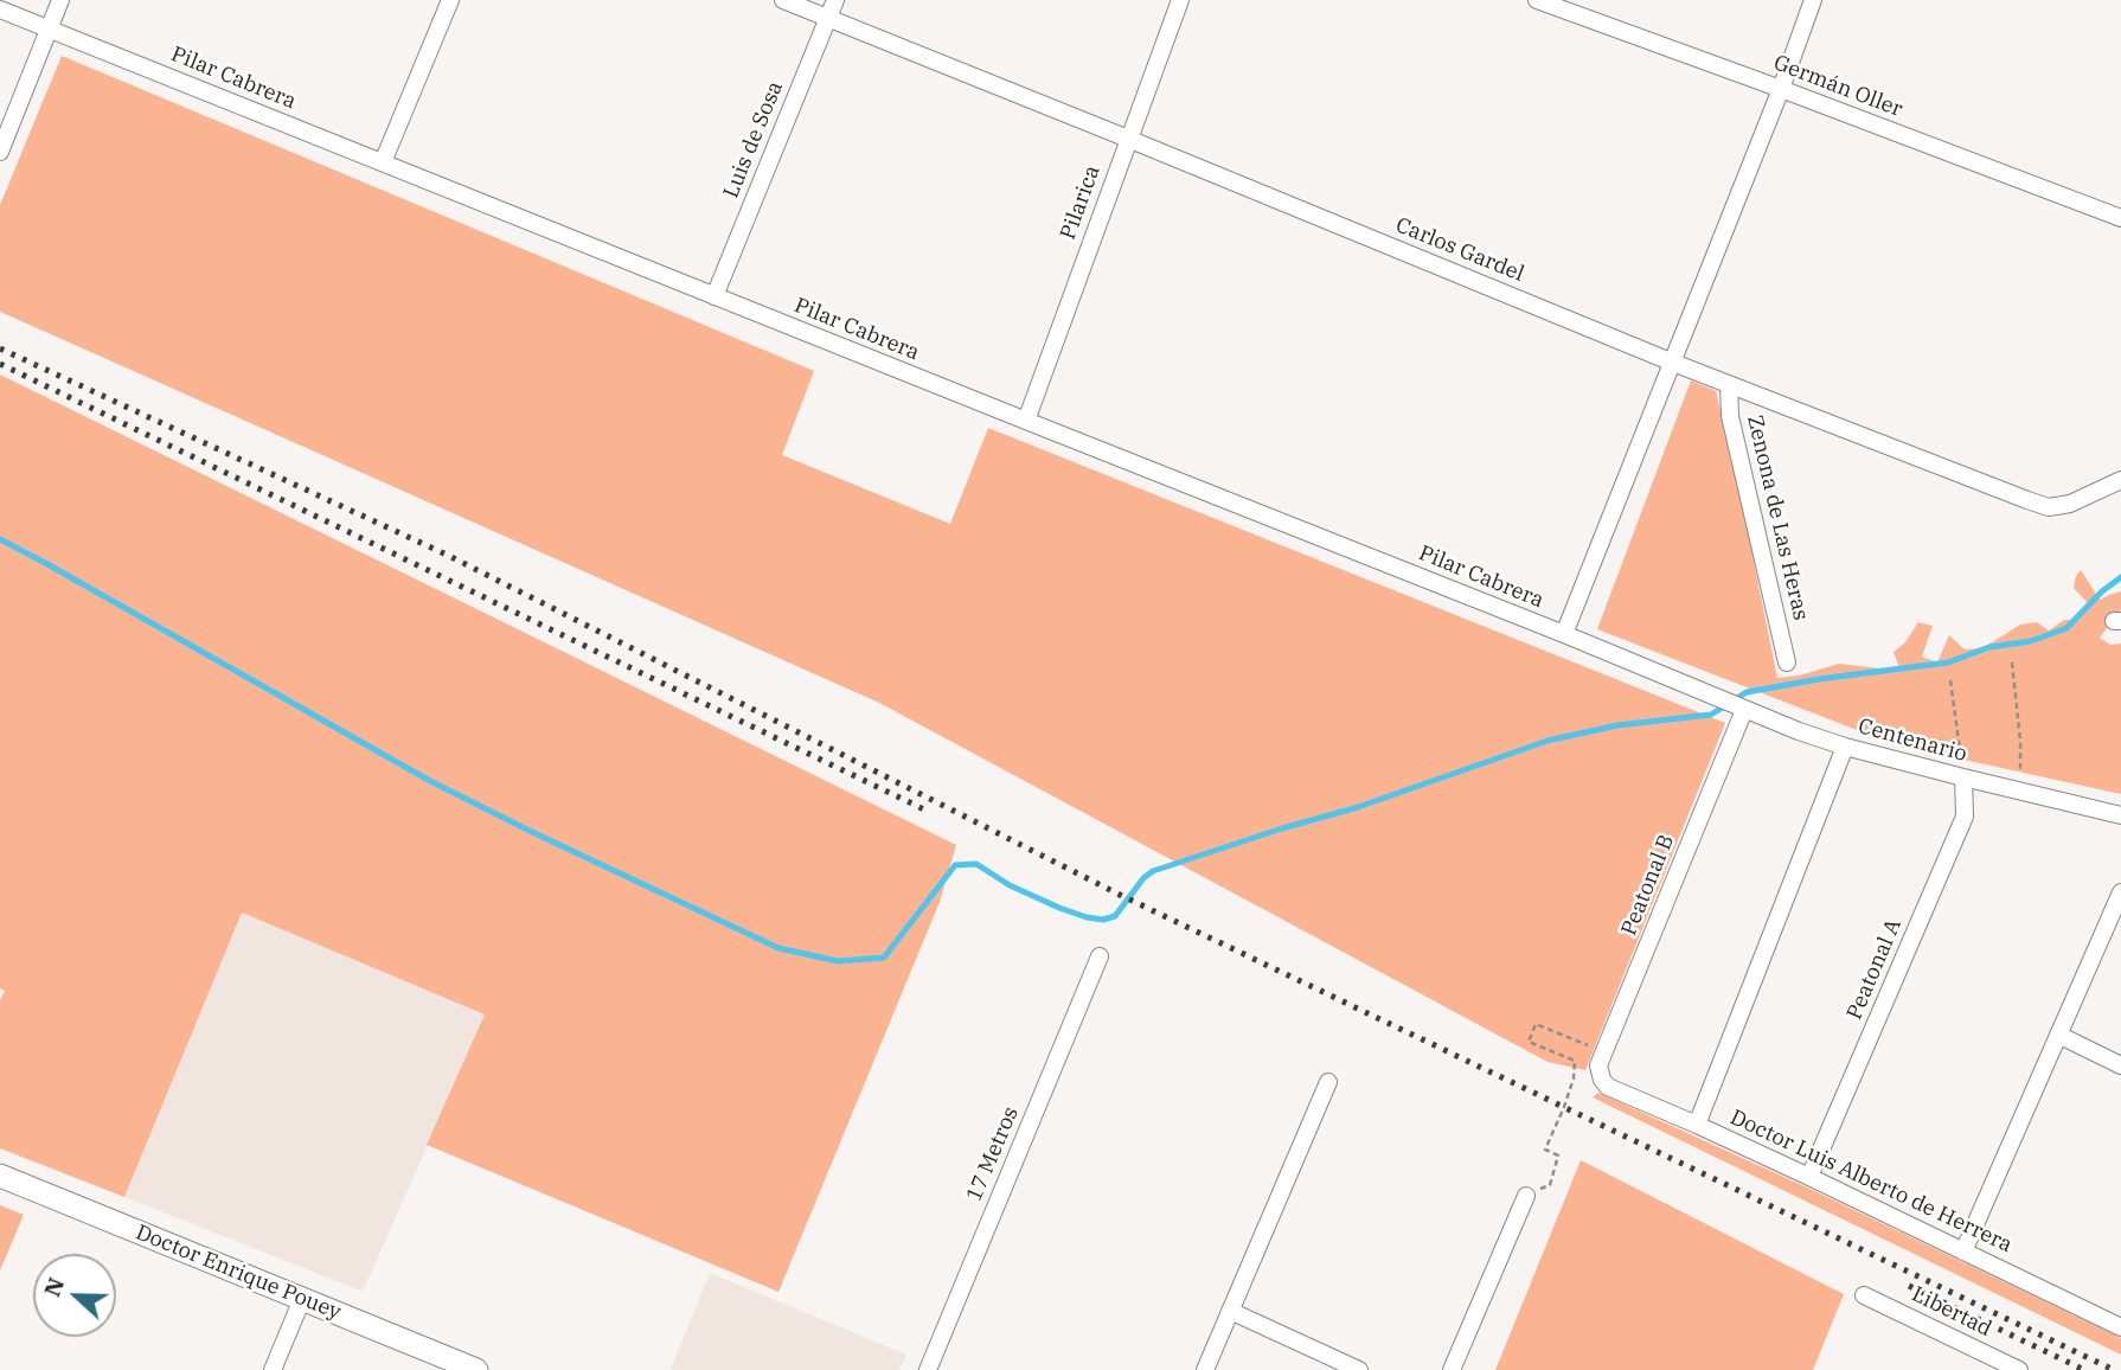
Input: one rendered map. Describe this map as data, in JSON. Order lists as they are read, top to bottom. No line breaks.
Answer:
{"streets":{"street":["Pilar Cabrera","Germán Oller","Luis de Sosa","Pilarica","Carlos Gardel","Zenona de Las Heras","Centenario","Peatonal B","Peatonal A","17 Metros","Doctor Luis Alberto de Herrera","Doctor Enrique Pouey","Libertad"]},"crossings":[["Pilar Cabrera","Luis de Sosa"],["Pilar Cabrera","Pilarica"],["Pilar Cabrera","Centenario"],["Luis de Sosa","Carlos Gardel"],["Pilarica","Carlos Gardel"],["Carlos Gardel","Zenona de Las Heras"],["Centenario","Peatonal B"],["Centenario","Peatonal A"],["Peatonal B","Doctor Luis Alberto de Herrera"],["Peatonal A","Doctor Luis Alberto de Herrera"]],"north":"left"}
